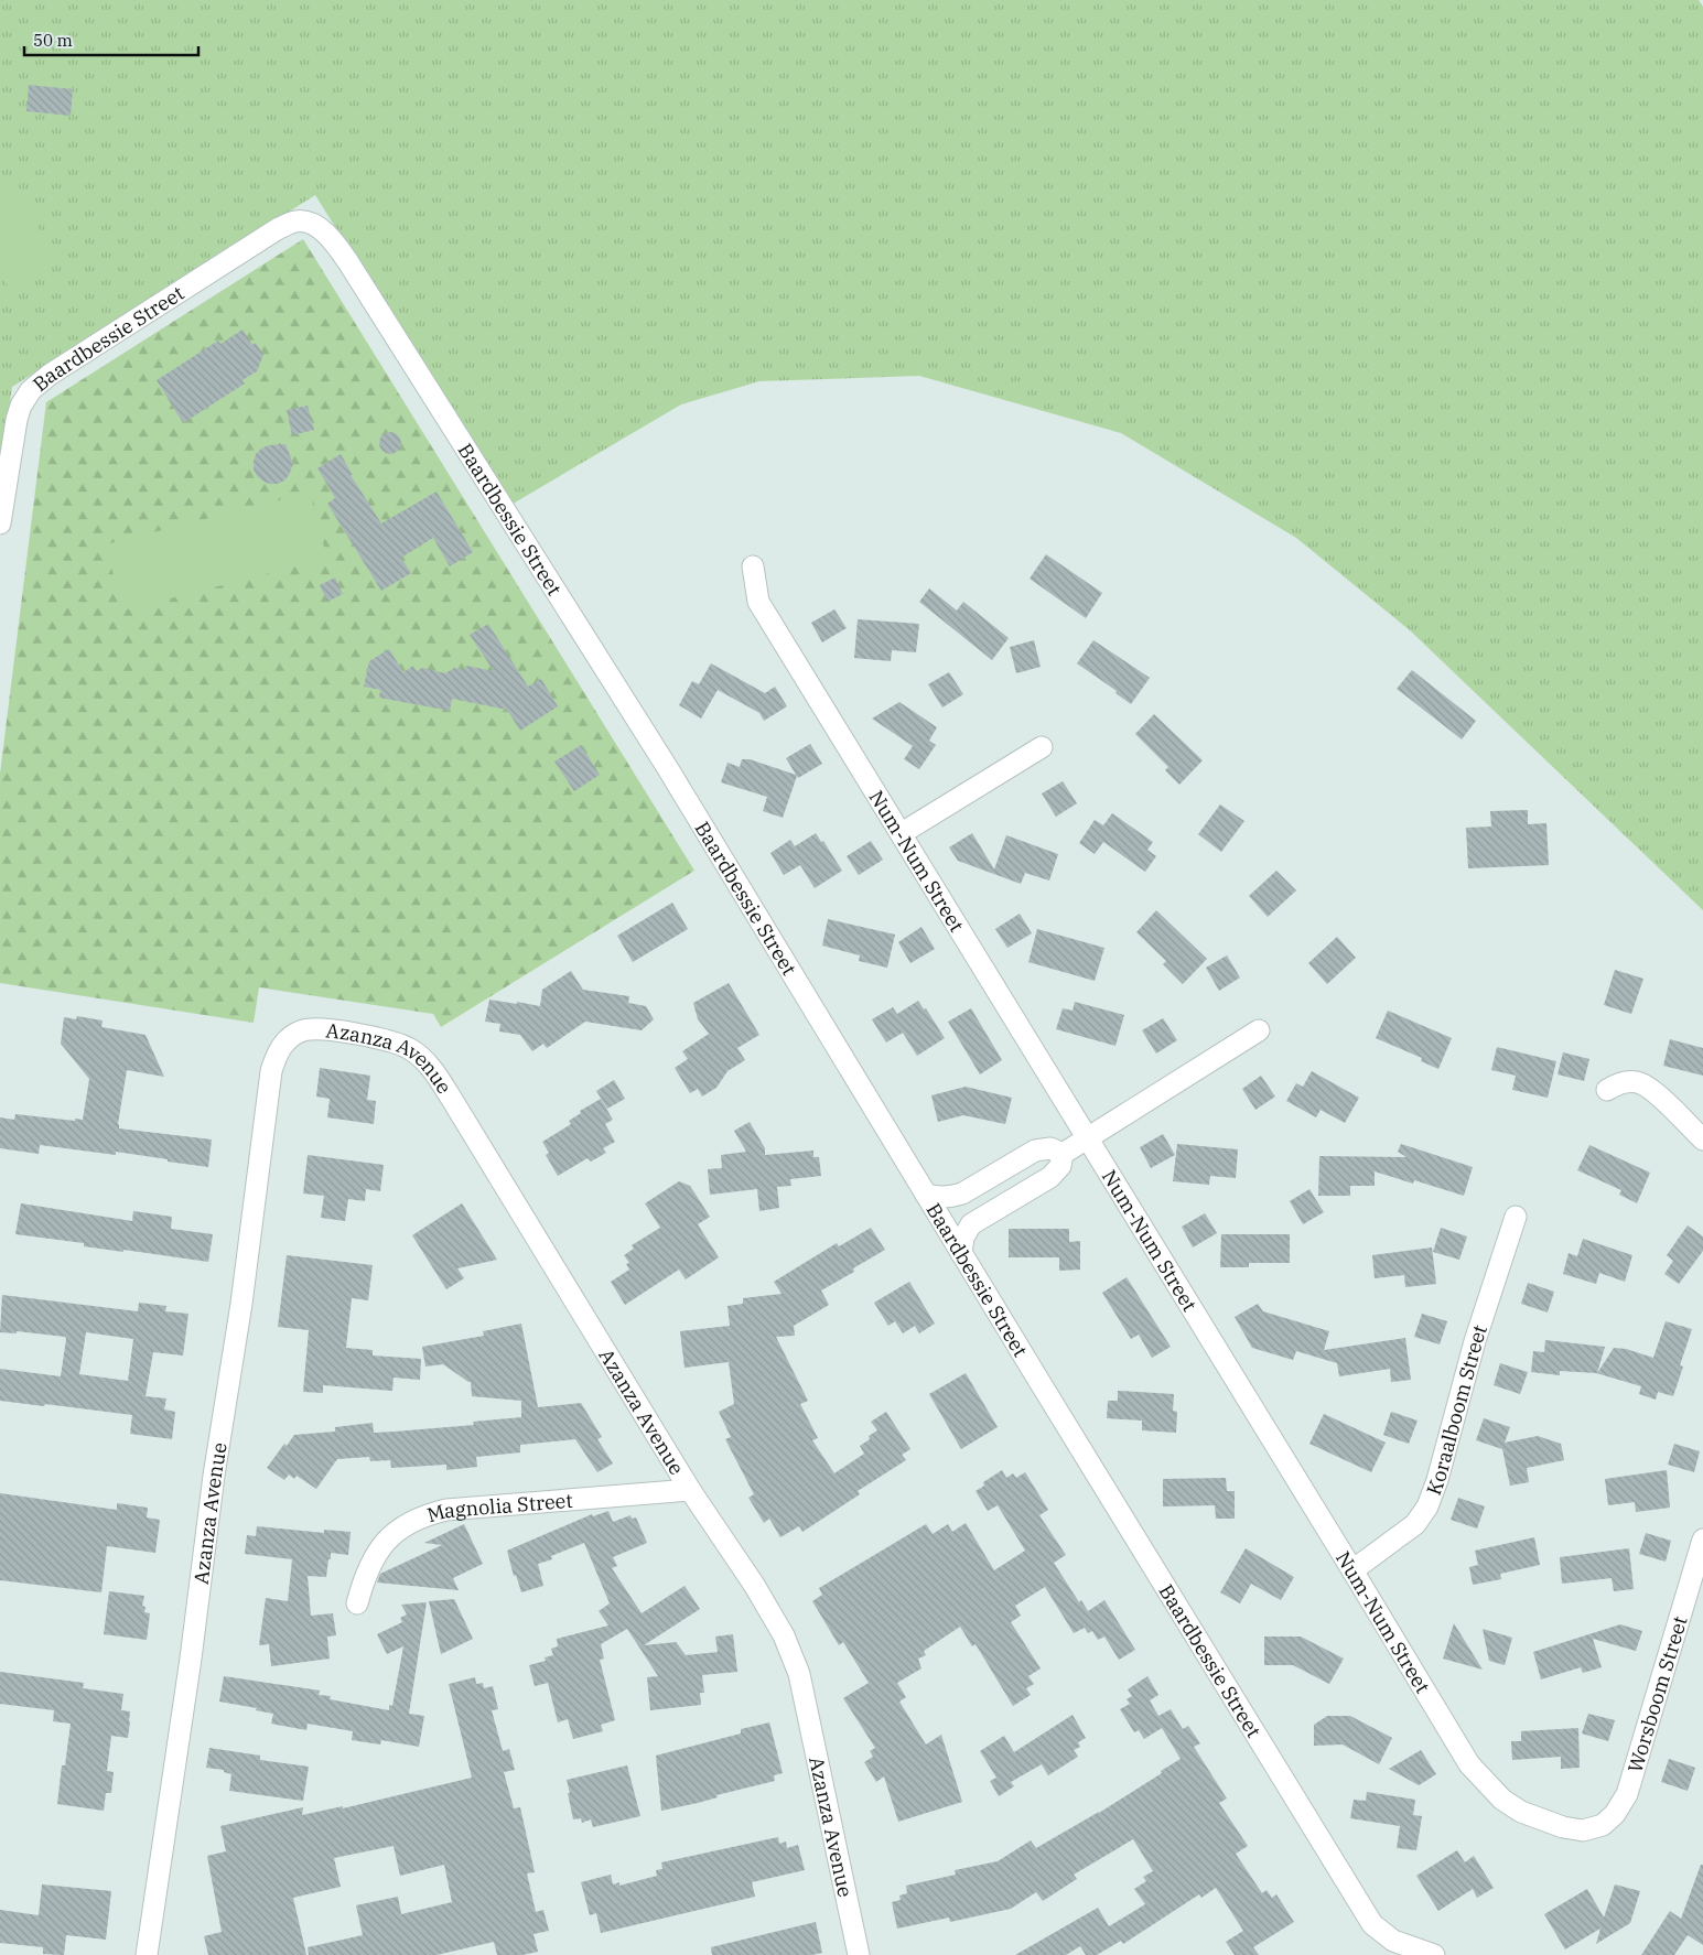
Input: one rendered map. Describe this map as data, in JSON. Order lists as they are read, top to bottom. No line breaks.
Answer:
{"streets":{"street":["Baardbessie Street","Num-Num Street","Azanza Avenue","Koraalboom Street","Magnolia Street","Worsboom Street"]},"crossings":[["Num-Num Street","Koraalboom Street"],["Num-Num Street","Worsboom Street"],["Azanza Avenue","Magnolia Street"]],"scale_bar":"50 m"}
